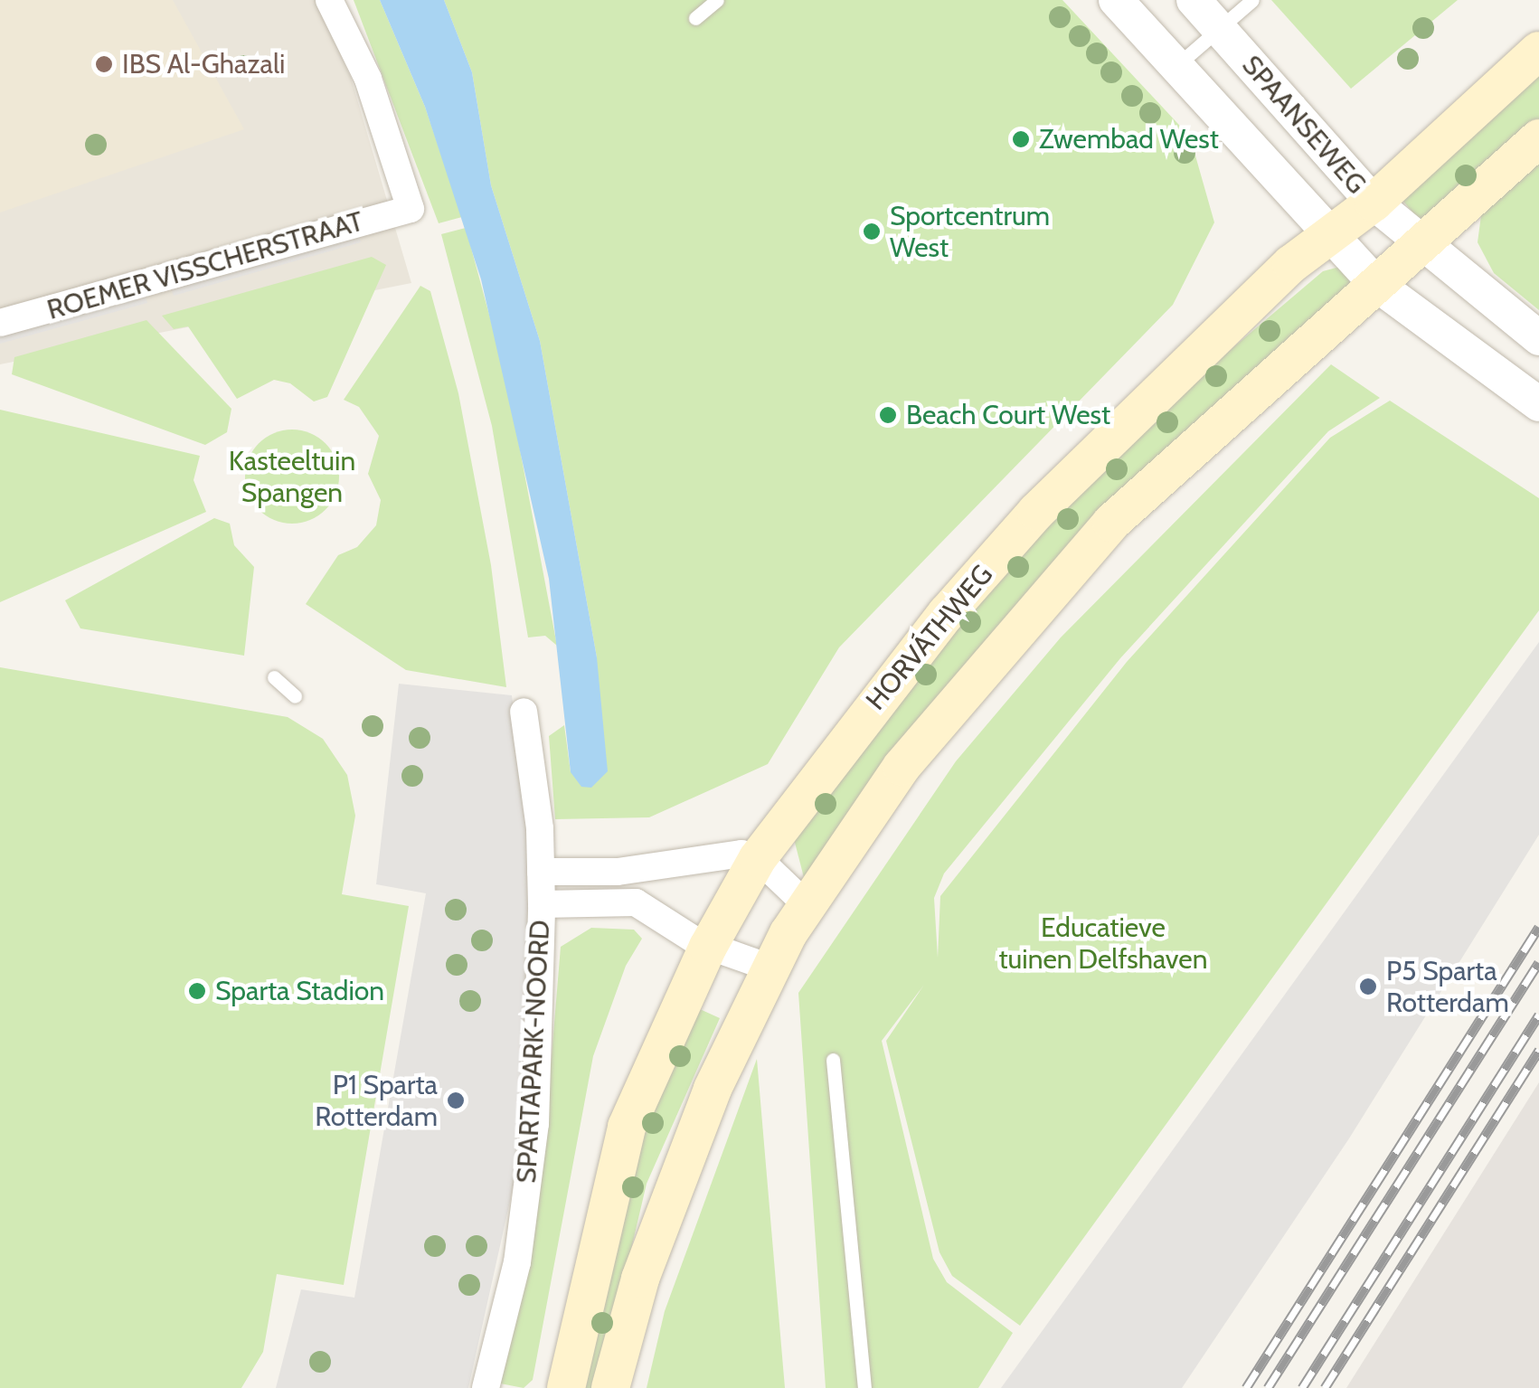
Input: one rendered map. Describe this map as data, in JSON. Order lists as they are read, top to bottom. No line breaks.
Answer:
{"streets":{"main road":["HORVÁTHWEG"],"street":["SPAANSEWEG","ROEMER VISSCHERSTRAAT","SPARTAPARK-NOORD"]},"crossings":[["SPAANSEWEG","HORVÁTHWEG"]],"parks":["Kasteeltuin Spangen","Educatieve tuinen Delfshaven"],"places":["IBS Al-Ghazali","Zwembad West","Sportcentrum West","Beach Court West","P5 Sparta Rotterdam","Sparta Stadion","P1 Sparta Rotterdam"]}
